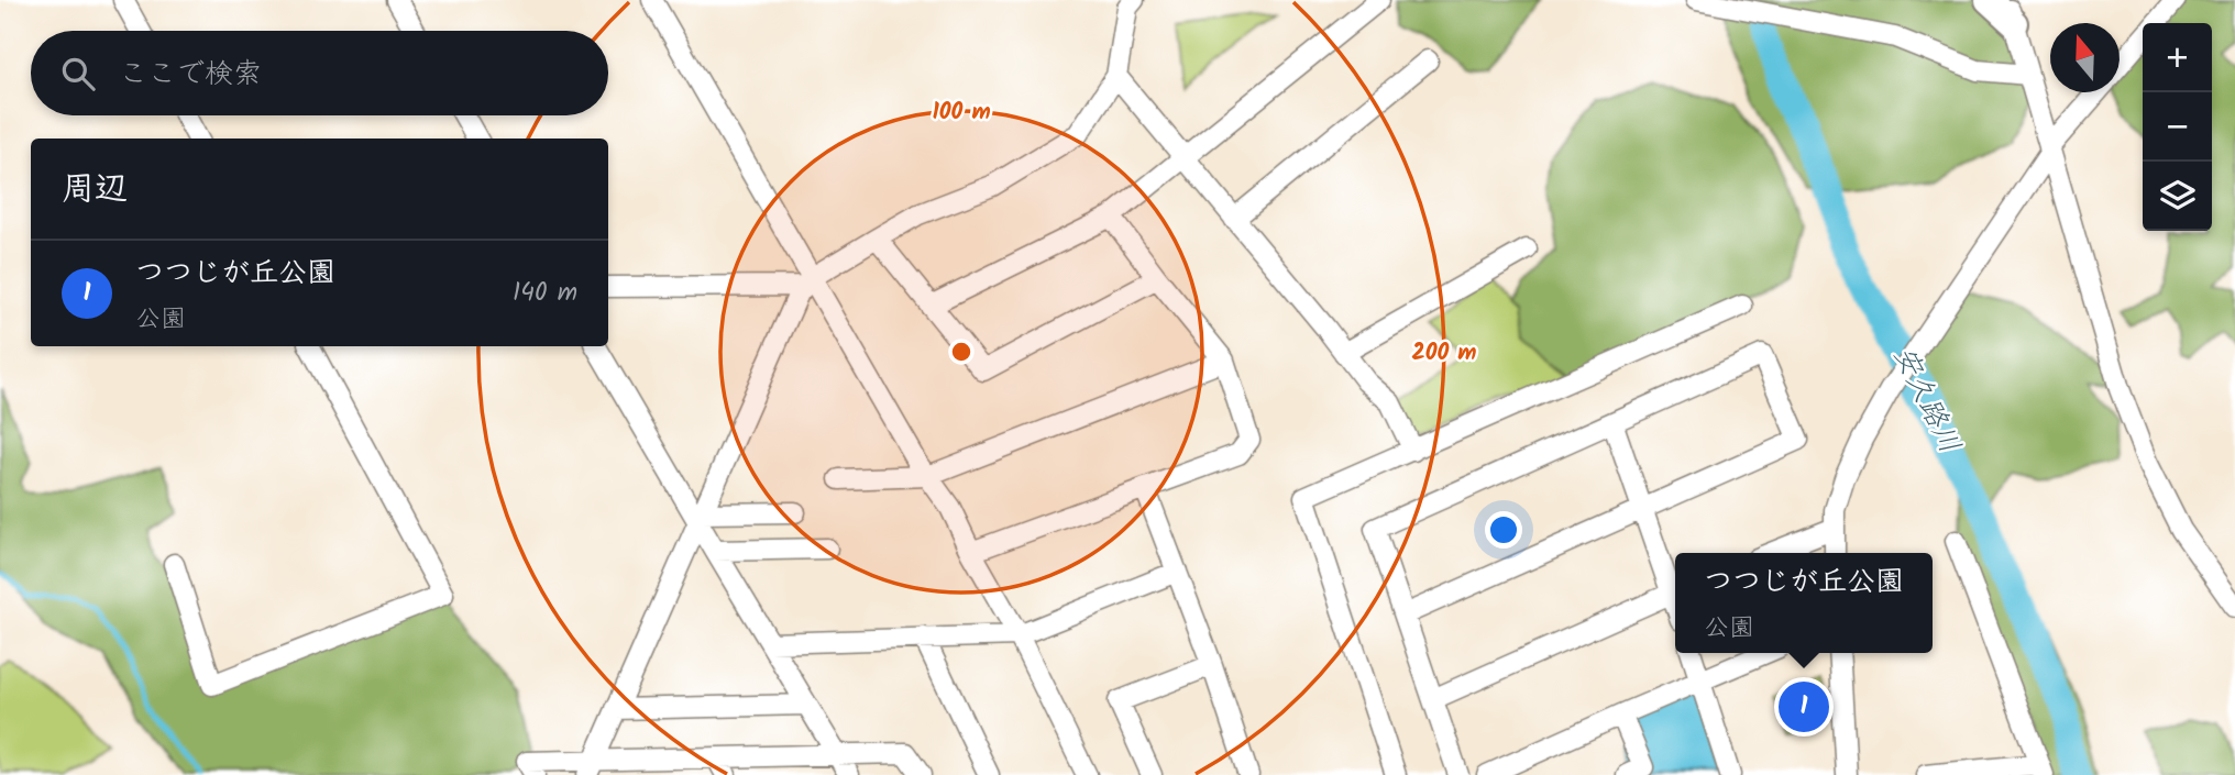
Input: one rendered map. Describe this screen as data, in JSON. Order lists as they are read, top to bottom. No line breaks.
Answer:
{"water":["安久路川"],"north":"top","page":{"map_buttons":["+","−"],"search":"ここで検索","heading":"周辺","list":[{"mark":"1","name":"つつじが丘公園","note":"公園","value":"140 m"}],"popup":["つつじが丘公園","公園"],"pins":"1"},"rings":["100 m","200 m"]}
